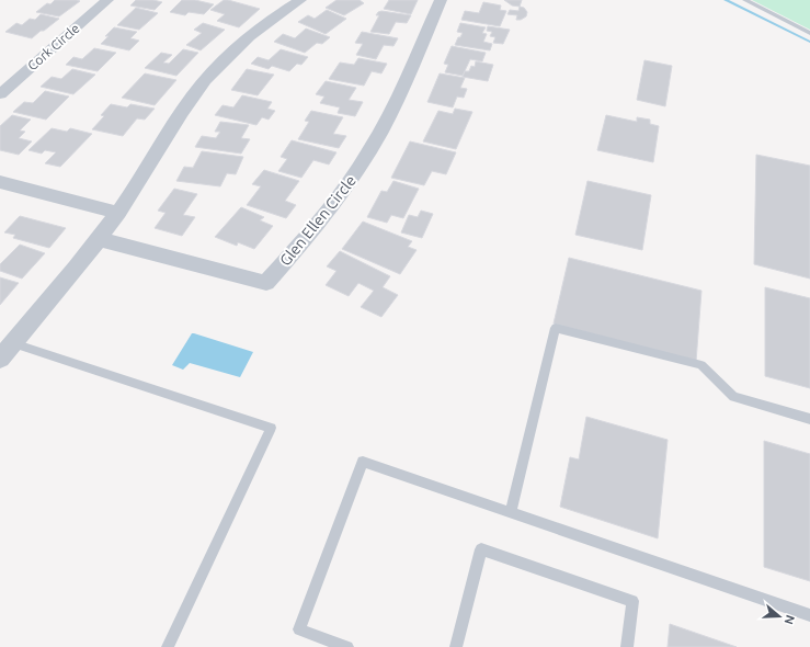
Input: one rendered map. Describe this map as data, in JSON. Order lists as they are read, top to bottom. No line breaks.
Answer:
{"streets":{"street":["Cork Circle","Glen Ellen Circle"]},"north":"right"}
